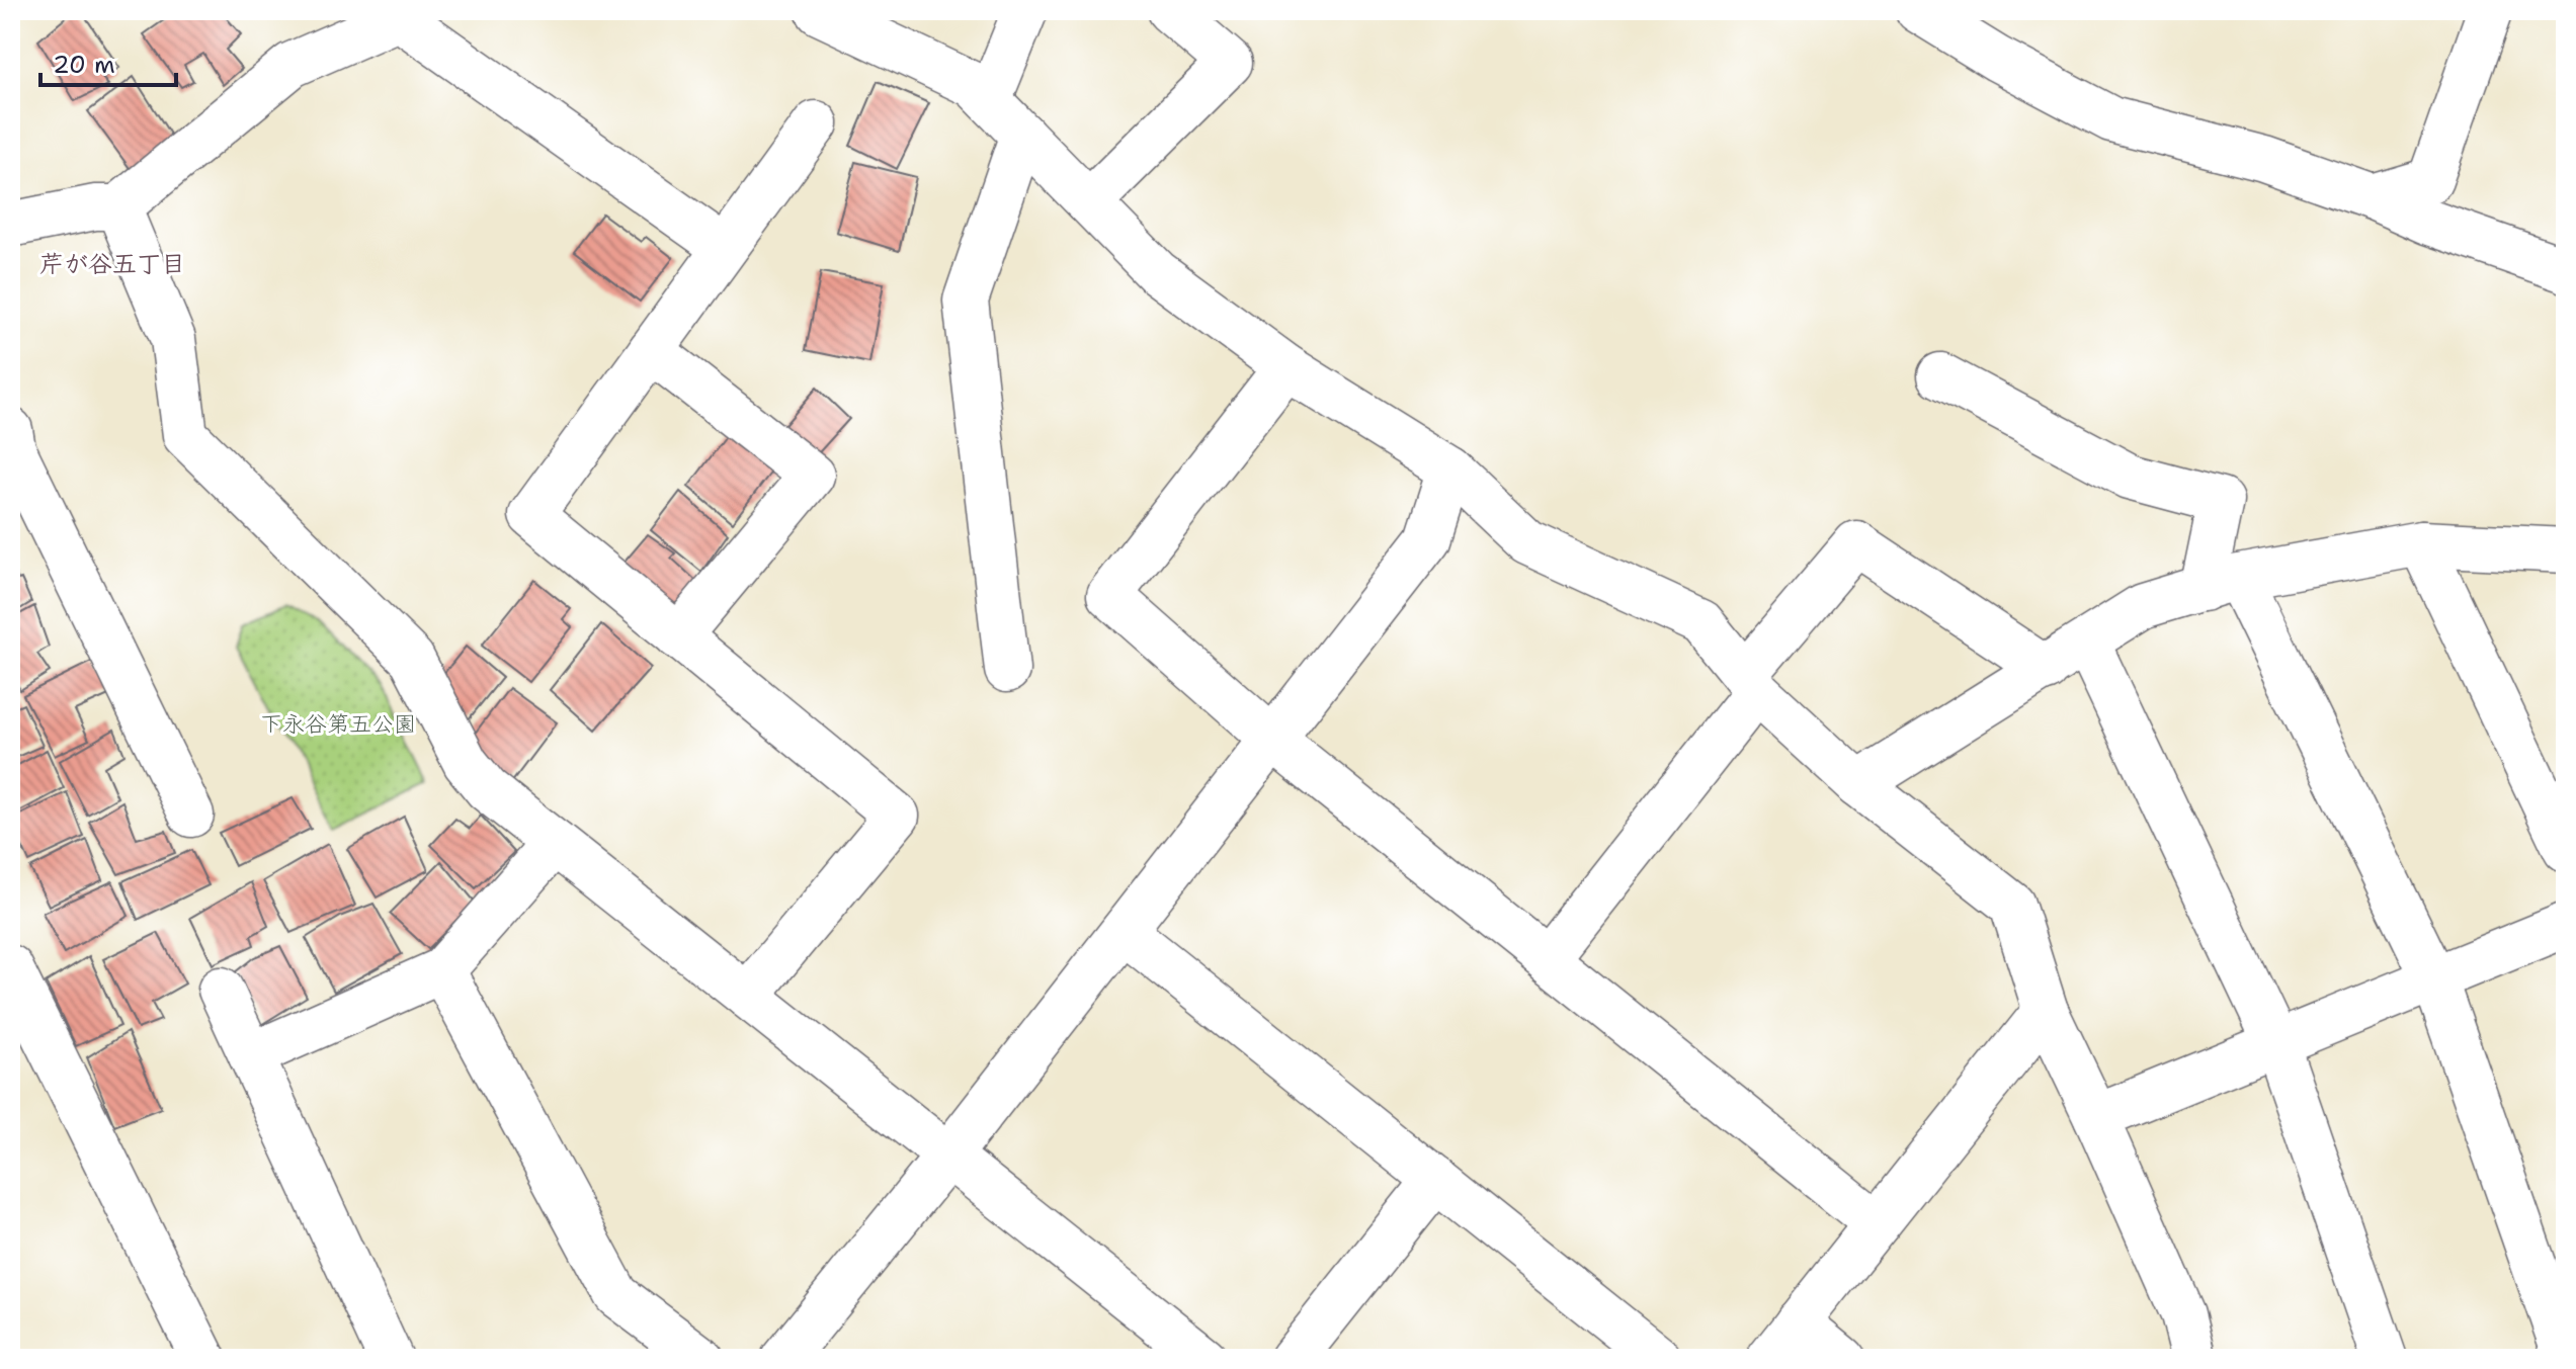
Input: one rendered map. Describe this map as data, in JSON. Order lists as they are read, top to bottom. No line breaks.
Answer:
{"districts":["芹が谷五丁目"],"parks":["下永谷第五公園"],"scale_bar":"20 m"}
